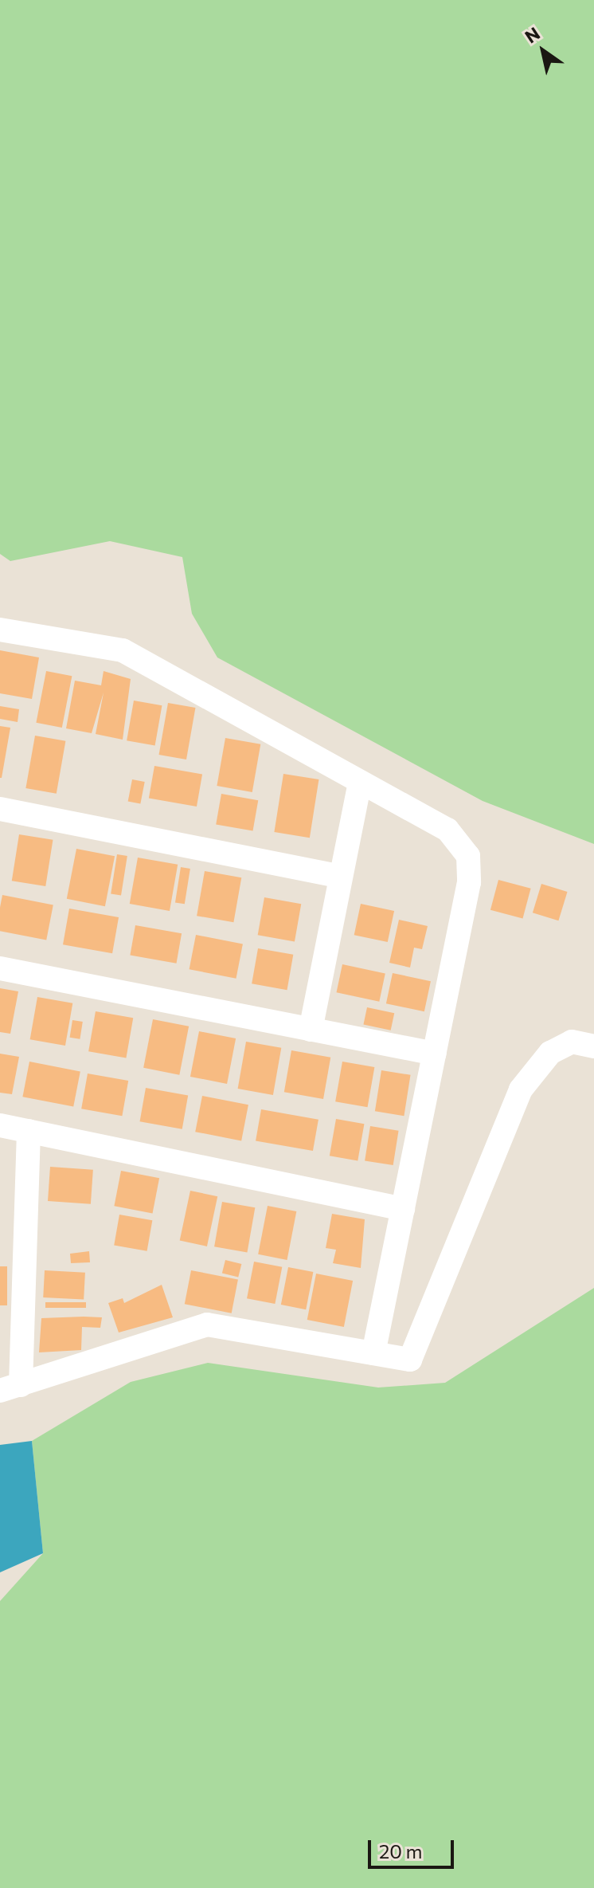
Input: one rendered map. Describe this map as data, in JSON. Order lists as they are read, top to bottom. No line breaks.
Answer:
{"scale_bar":"20 m","north":"top left"}
